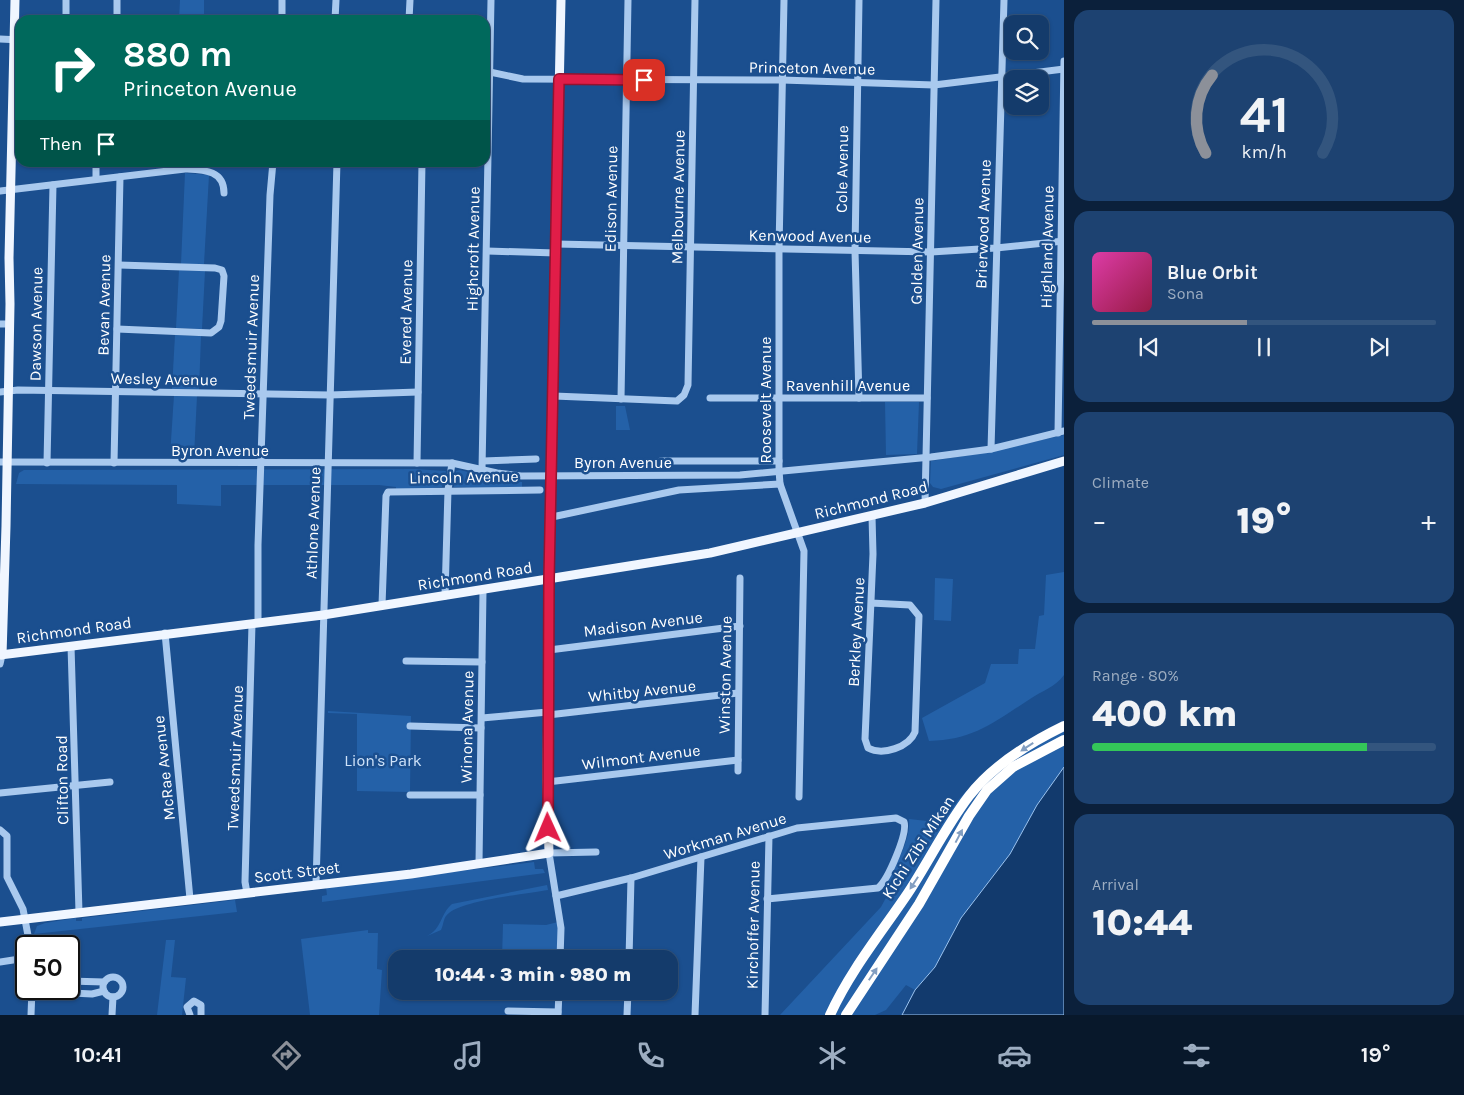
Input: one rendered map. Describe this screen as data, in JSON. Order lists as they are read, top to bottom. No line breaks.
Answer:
{"streets":{"highway":["Kichi Zībī Mīkan"],"main road":["Richmond Road","Scott Street"],"street":["Princeton Avenue","Cole Avenue","Melbourne Avenue","Edison Avenue","Brierwood Avenue","Kenwood Avenue","Highland Avenue","Highcroft Avenue","Golden Avenue","Bevan Avenue","Evered Avenue","Dawson Avenue","Tweedsmuir Avenue","Wesley Avenue","Ravenhill Avenue","Roosevelt Avenue","Byron Avenue","Lincoln Avenue","Athlone Avenue","Madison Avenue","Berkley Avenue","Winston Avenue","Whitby Avenue","Winona Avenue","Wilmont Avenue","McRae Avenue","Clifton Road","Workman Avenue","Kirchoffer Avenue"]},"crossings":[["Princeton Avenue","Cole Avenue"],["Princeton Avenue","Melbourne Avenue"],["Princeton Avenue","Edison Avenue"],["Princeton Avenue","Brierwood Avenue"],["Princeton Avenue","Highland Avenue"],["Princeton Avenue","Golden Avenue"],["Princeton Avenue","Roosevelt Avenue"],["Cole Avenue","Kenwood Avenue"],["Cole Avenue","Ravenhill Avenue"],["Melbourne Avenue","Edison Avenue"],["Melbourne Avenue","Kenwood Avenue"],["Edison Avenue","Kenwood Avenue"],["Brierwood Avenue","Kenwood Avenue"],["Brierwood Avenue","Byron Avenue"],["Kenwood Avenue","Highland Avenue"],["Kenwood Avenue","Highcroft Avenue"],["Kenwood Avenue","Golden Avenue"],["Kenwood Avenue","Roosevelt Avenue"],["Highland Avenue","Byron Avenue"],["Highcroft Avenue","Byron Avenue"],["Golden Avenue","Ravenhill Avenue"],["Golden Avenue","Byron Avenue"],["Golden Avenue","Richmond Road"],["Bevan Avenue","Wesley Avenue"],["Bevan Avenue","Byron Avenue"],["Evered Avenue","Wesley Avenue"],["Evered Avenue","Byron Avenue"],["Dawson Avenue","Wesley Avenue"],["Dawson Avenue","Byron Avenue"],["Tweedsmuir Avenue","Wesley Avenue"],["Tweedsmuir Avenue","Byron Avenue"],["Tweedsmuir Avenue","Richmond Road"],["Tweedsmuir Avenue","Scott Street"],["Wesley Avenue","Athlone Avenue"],["Ravenhill Avenue","Roosevelt Avenue"],["Roosevelt Avenue","Byron Avenue"],["Roosevelt Avenue","Richmond Road"],["Byron Avenue","Athlone Avenue"],["Lincoln Avenue","Richmond Road"],["Richmond Road","Athlone Avenue"],["Richmond Road","Berkley Avenue"],["Richmond Road","Winona Avenue"],["Richmond Road","McRae Avenue"],["Richmond Road","Clifton Road"],["Athlone Avenue","Scott Street"],["Madison Avenue","Winston Avenue"],["Winston Avenue","Whitby Avenue"],["Winston Avenue","Wilmont Avenue"],["Whitby Avenue","Winona Avenue"],["Winona Avenue","Scott Street"],["McRae Avenue","Scott Street"],["Clifton Road","Scott Street"],["Workman Avenue","Kirchoffer Avenue"]],"parks":["Lion's Park"],"page":{"turn":["880 m","Princeton Avenue"],"then":"Then","song":["Blue Orbit","Sona"],"tile":["Climate",["Range · 80%","400 km"],["Arrival","10:44"]],"heat":["−","19°","+"],"limit":"50","trip":"10:44 · 3 min · 980 m","tabs":["10:41","19°"],"gauge":["41","km/h"]}}
